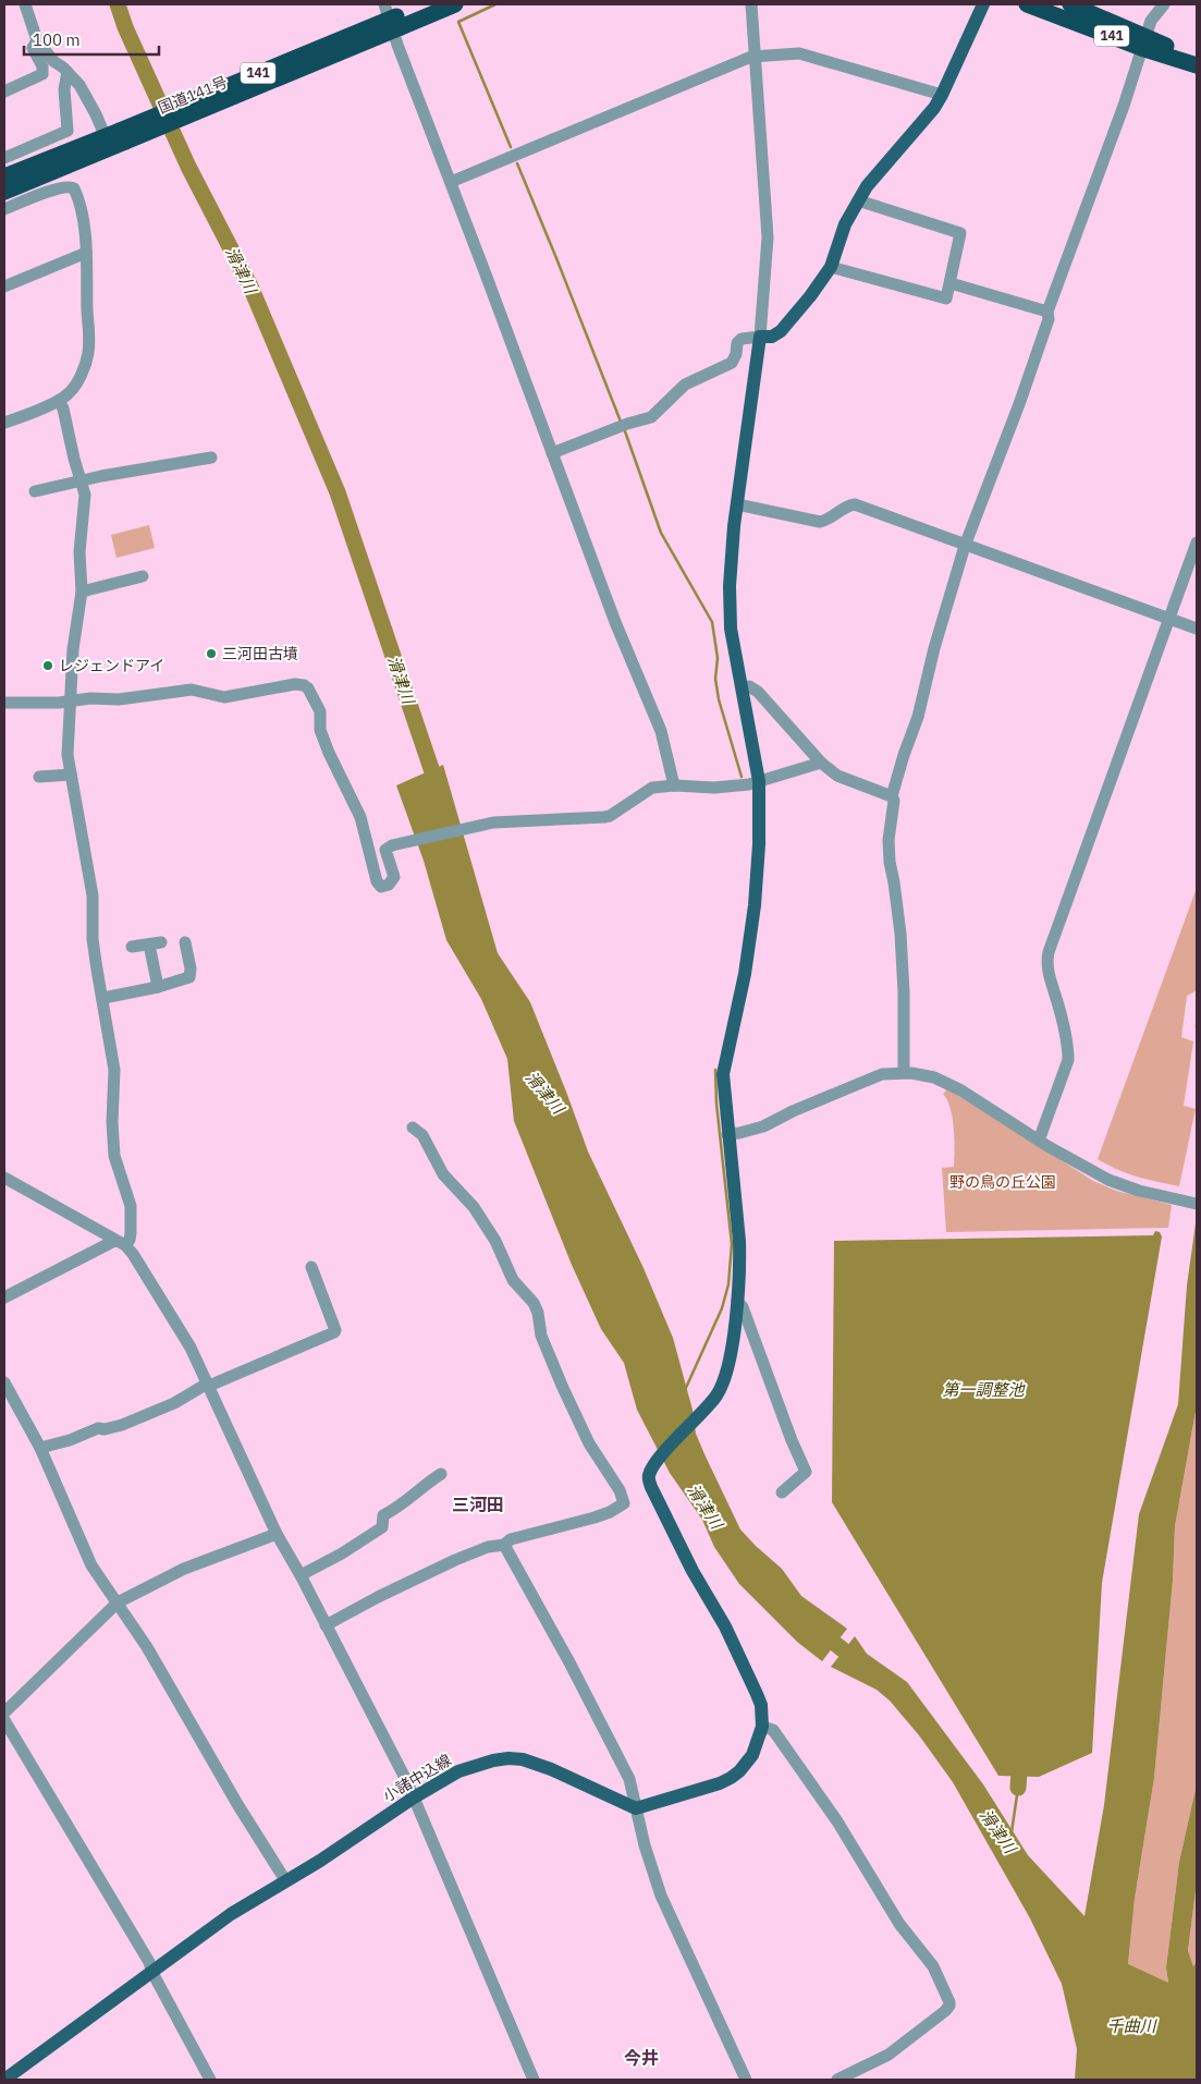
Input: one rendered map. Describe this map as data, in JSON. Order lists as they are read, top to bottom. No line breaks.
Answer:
{"streets":{"highway":["141","国道141号"],"main road":["小諸中込線"]},"districts":["三河田","今井"],"water":["滑津川","第一調整池","千曲川"],"parks":["野の鳥の丘公園"],"places":["三河田古墳","レジェンドアイ"],"scale_bar":"100 m"}
